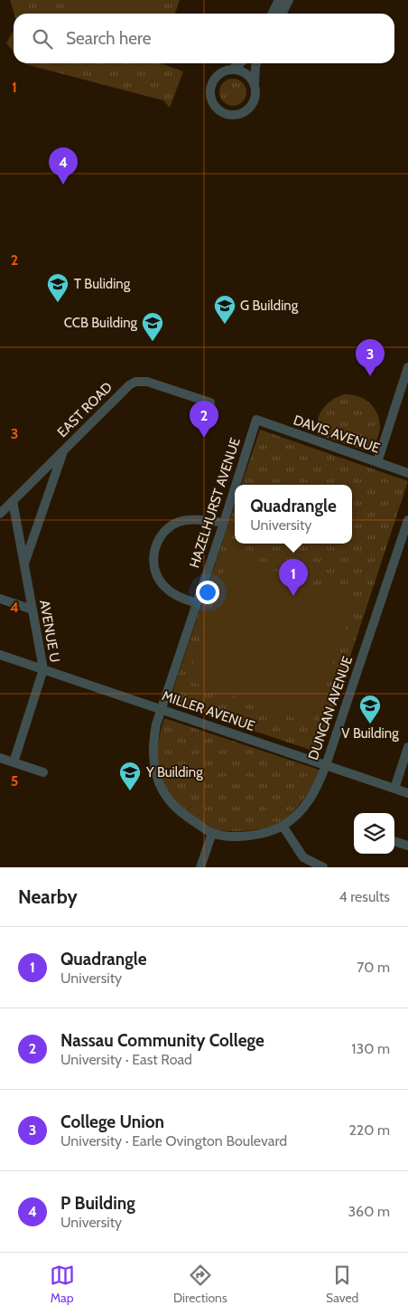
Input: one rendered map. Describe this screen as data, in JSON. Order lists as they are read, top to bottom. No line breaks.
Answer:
{"streets":{"street":["EAST ROAD","DAVIS AVENUE","HAZELHURST AVENUE","AVENUE U","DUNCAN AVENUE","MILLER AVENUE"]},"crossings":[["EAST ROAD","AVENUE U"],["DAVIS AVENUE","HAZELHURST AVENUE"],["HAZELHURST AVENUE","DUNCAN AVENUE"],["HAZELHURST AVENUE","MILLER AVENUE"],["AVENUE U","MILLER AVENUE"],["DUNCAN AVENUE","MILLER AVENUE"]],"places":{"school or university":["T Buliding","G Building","CCB Building","V Building","Y Building"]},"page":{"search":"Search here","pins":["4","3","2","1"],"popup":["Quadrangle","University"],"heading":["Nearby","4 results"],"list":[{"mark":"1","name":"Quadrangle","note":"University","value":"70 m"},{"mark":"2","name":"Nassau Community College","note":"University · East Road","value":"130 m"},{"mark":"3","name":"College Union","note":"University · Earle Ovington Boulevard","value":"220 m"},{"mark":"4","name":"P Building","note":"University","value":"360 m"}],"nav":["Map","Directions","Saved"]},"grid":{"rows":["1","2","3","4","5"]}}
